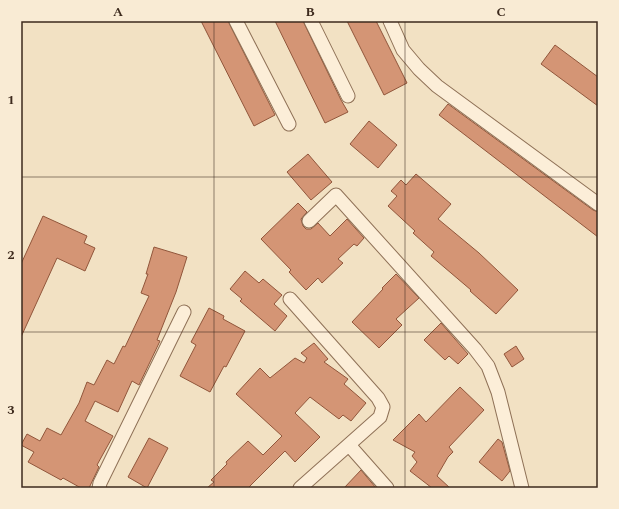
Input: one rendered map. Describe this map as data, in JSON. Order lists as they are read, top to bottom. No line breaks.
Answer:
{"grid":{"columns":["A","B","C"],"rows":["1","2","3"]}}
